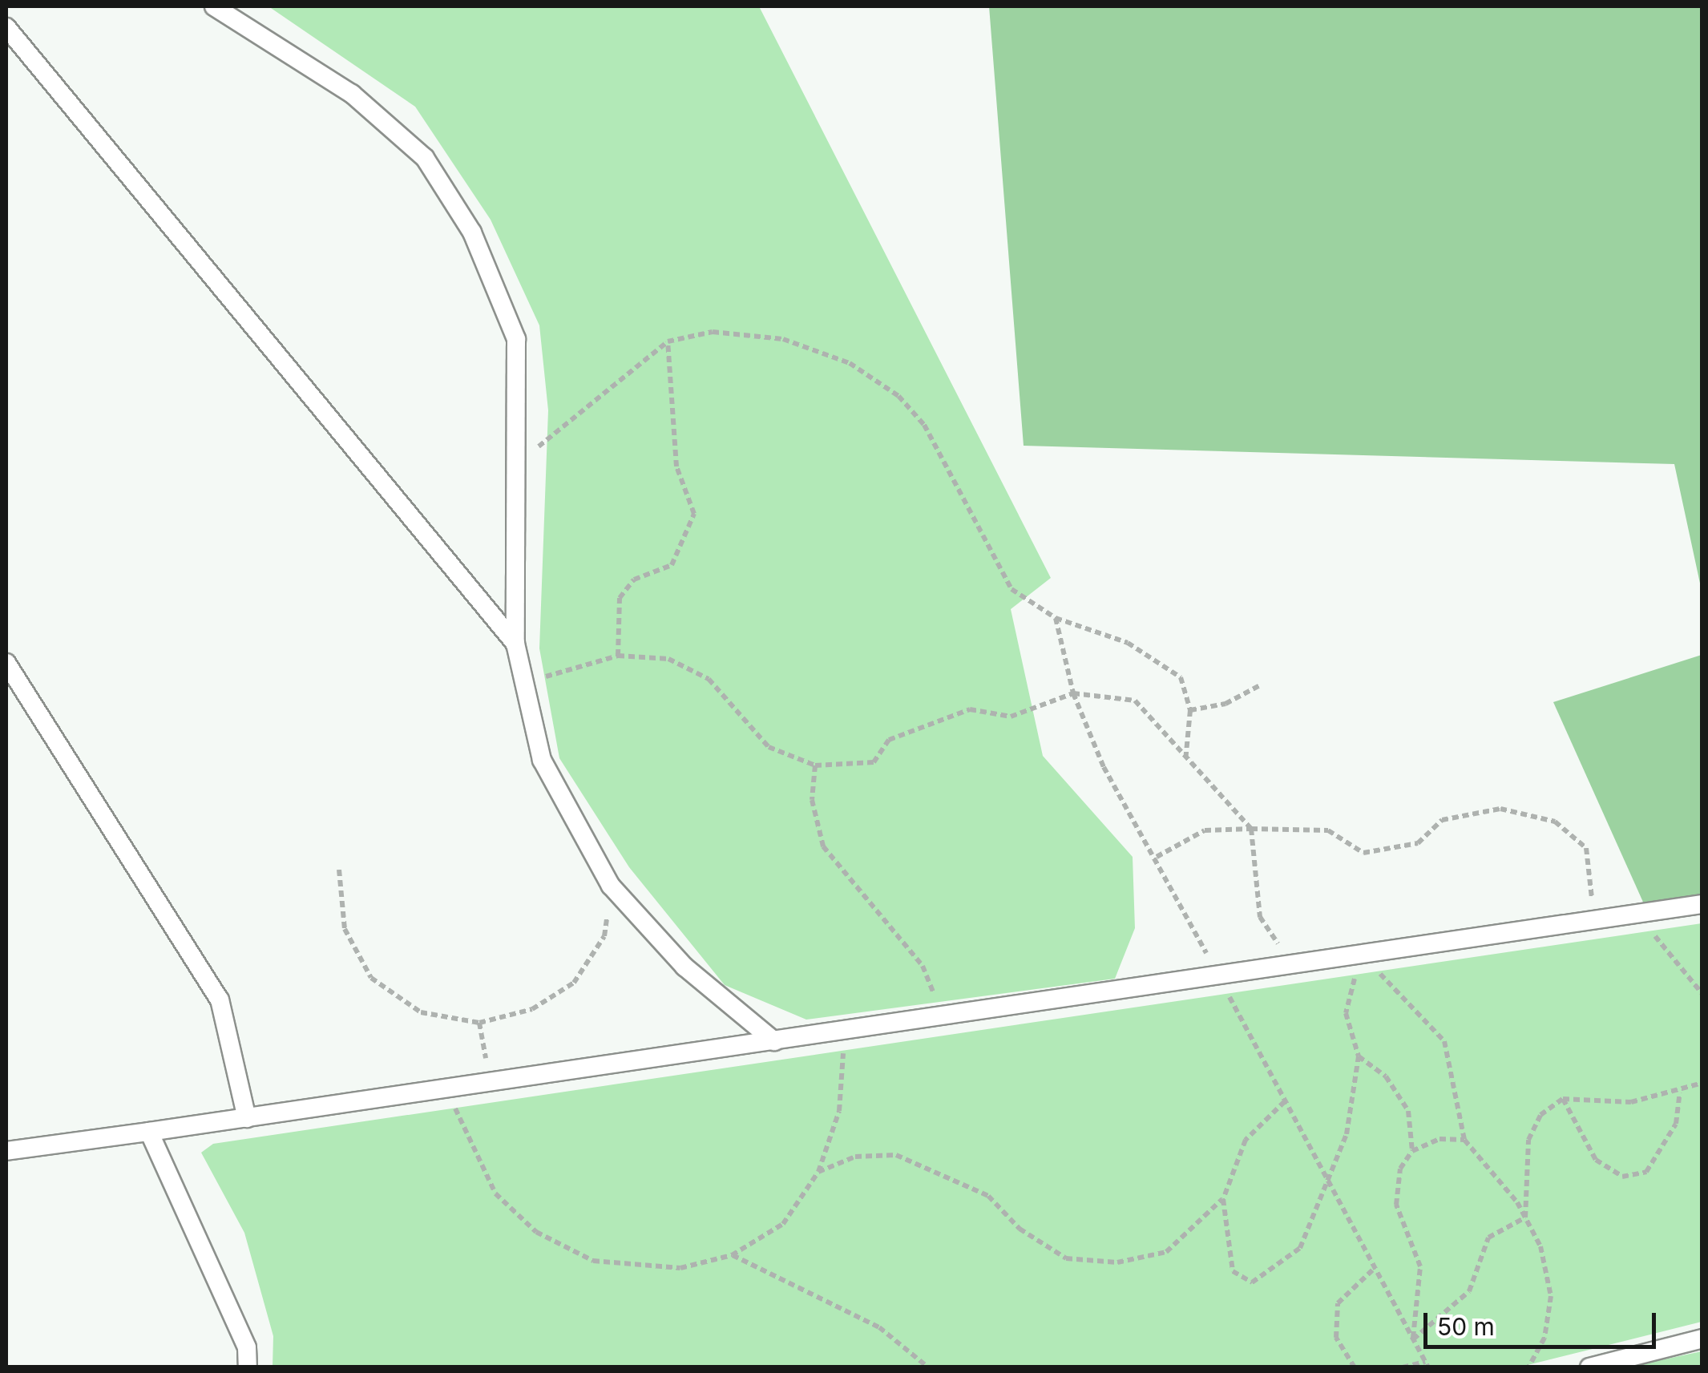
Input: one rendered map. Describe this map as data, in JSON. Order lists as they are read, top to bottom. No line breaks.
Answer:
{"scale_bar":"50 m"}
